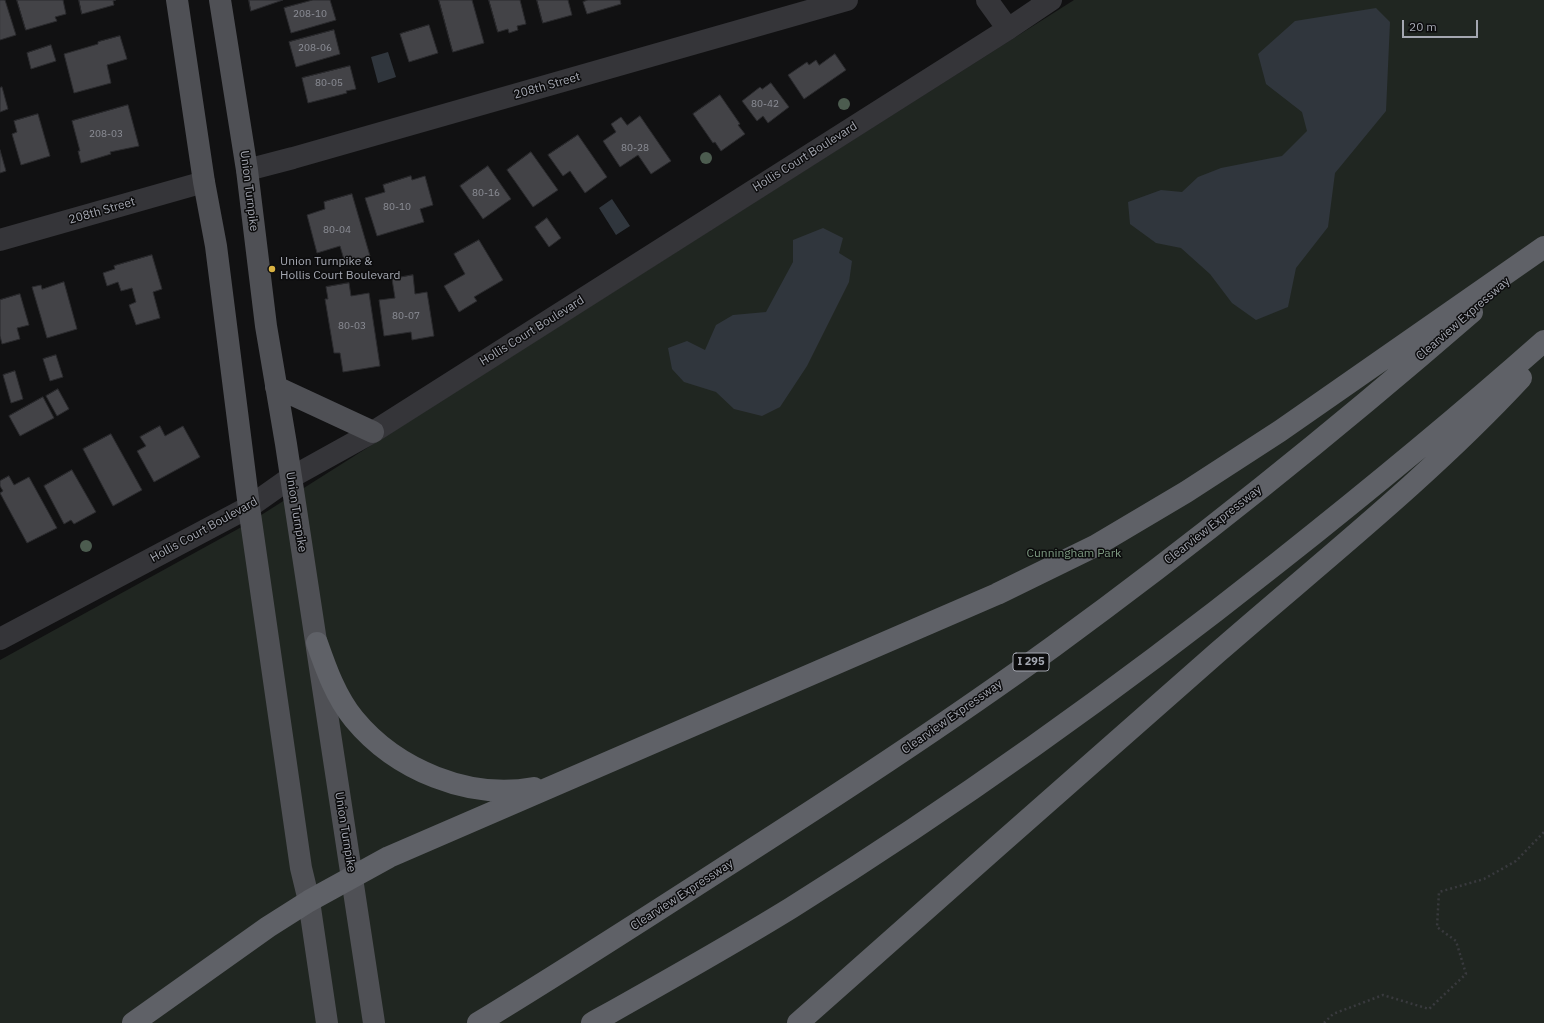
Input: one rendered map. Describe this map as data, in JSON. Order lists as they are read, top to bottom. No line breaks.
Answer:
{"streets":{"highway":["Clearview Expressway","I 295"],"main road":["Union Turnpike"],"street":["208th Street","Hollis Court Boulevard"]},"crossings":[["208th Street","Union Turnpike"],["Hollis Court Boulevard","Union Turnpike"]],"parks":["Cunningham Park"],"places":["Union Turnpike & Hollis Court Boulevard"],"house_numbers":["208-10","208-06","80-05","80-42","208-03","80-28","80-16","80-10","80-04","80-07","80-03"],"scale_bar":"20 m"}
